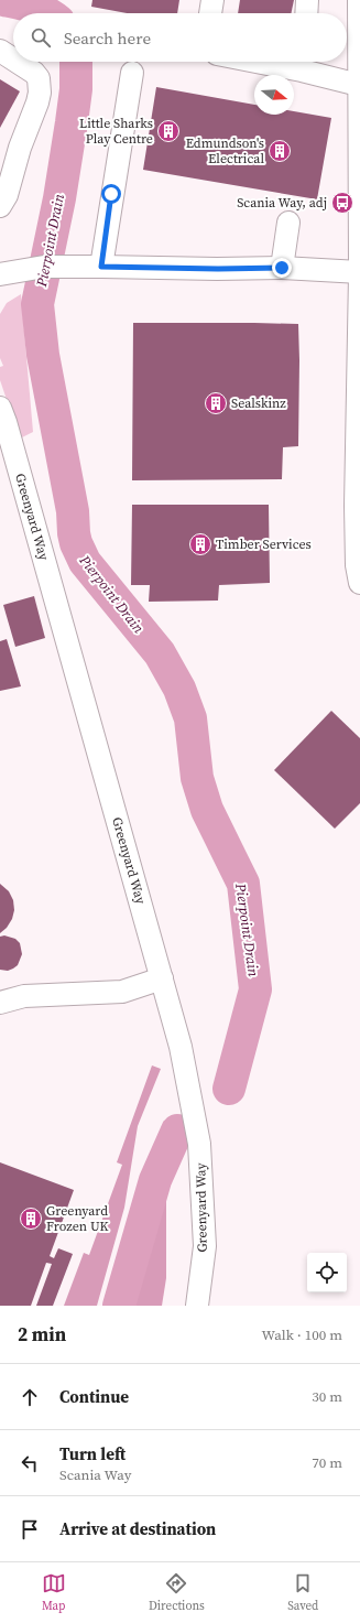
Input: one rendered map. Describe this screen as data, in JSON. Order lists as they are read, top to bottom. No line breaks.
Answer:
{"streets":{"street":["Greenyard Way"]},"water":["Pierpoint Drain"],"places":{"building":["Little Sharks Play Centre","Edmundson's Electrical","Sealskinz","Timber Services","Greenyard Frozen UK"],"bus stop":["Scania Way, adj"]},"north":"right","page":{"search":"Search here","heading":["2 min","Walk · 100 m"],"list":[["Continue","30 m"],["Turn left","Scania Way","70 m"],"Arrive at destination"],"nav":["Map","Directions","Saved"]}}
